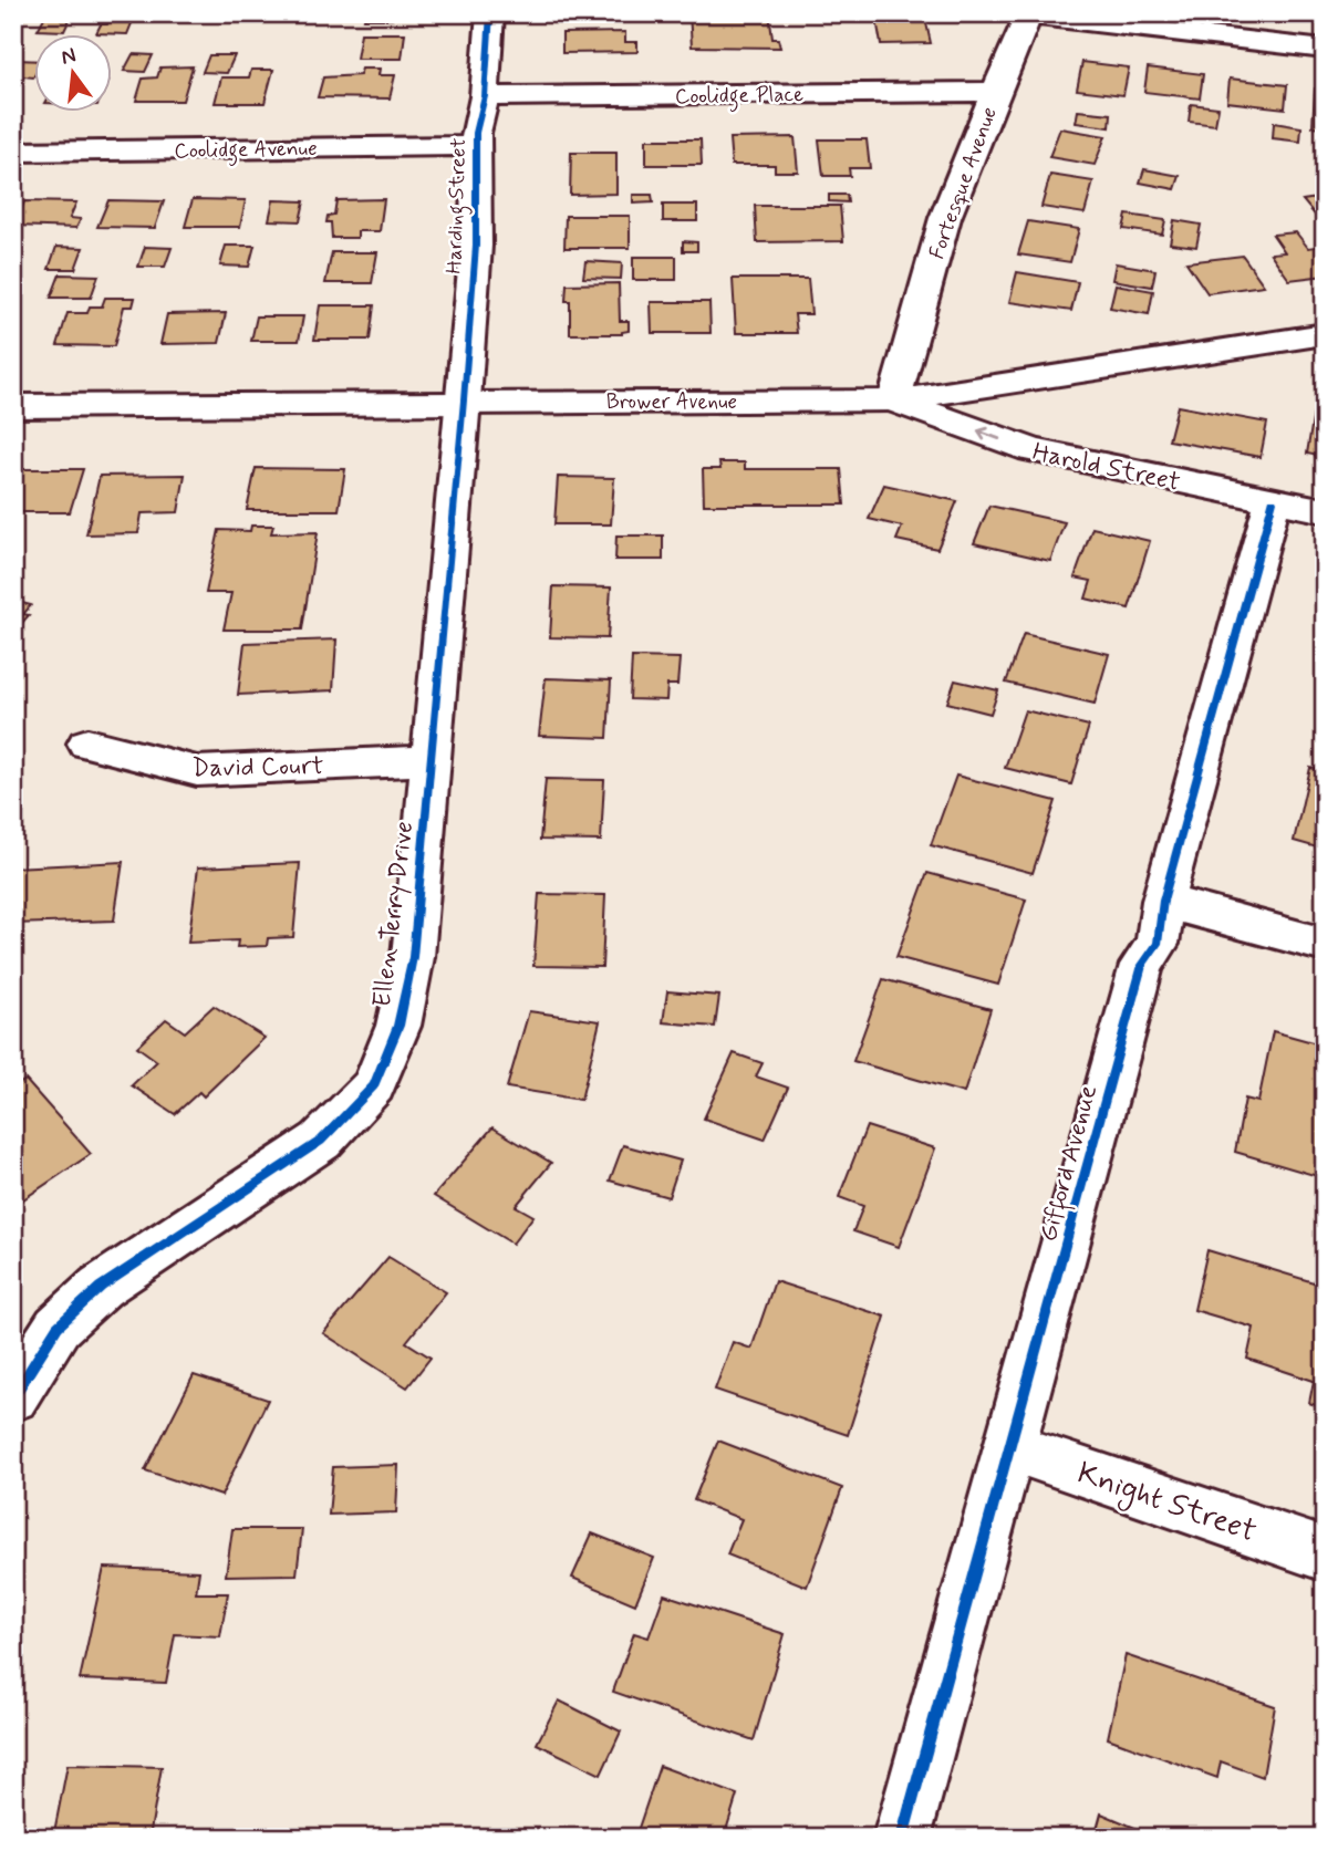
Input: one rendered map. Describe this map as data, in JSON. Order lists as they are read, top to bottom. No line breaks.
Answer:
{"streets":{"street":["Coolidge Place","Coolidge Avenue","Fortesque Avenue","Harding Street","Brower Avenue","Harold Street","David Court","Ellen Terry Drive","Gifford Avenue","Knight Street"]},"crossings":[["Coolidge Place","Fortesque Avenue"],["Coolidge Place","Harding Street"],["Coolidge Avenue","Harding Street"],["Fortesque Avenue","Brower Avenue"],["Fortesque Avenue","Harold Street"],["Harding Street","Brower Avenue"],["Harding Street","Ellen Terry Drive"],["Brower Avenue","Harold Street"],["Brower Avenue","Ellen Terry Drive"],["Harold Street","Gifford Avenue"],["David Court","Ellen Terry Drive"],["Gifford Avenue","Knight Street"]],"one_way":["Harold Street"],"north":"top"}
